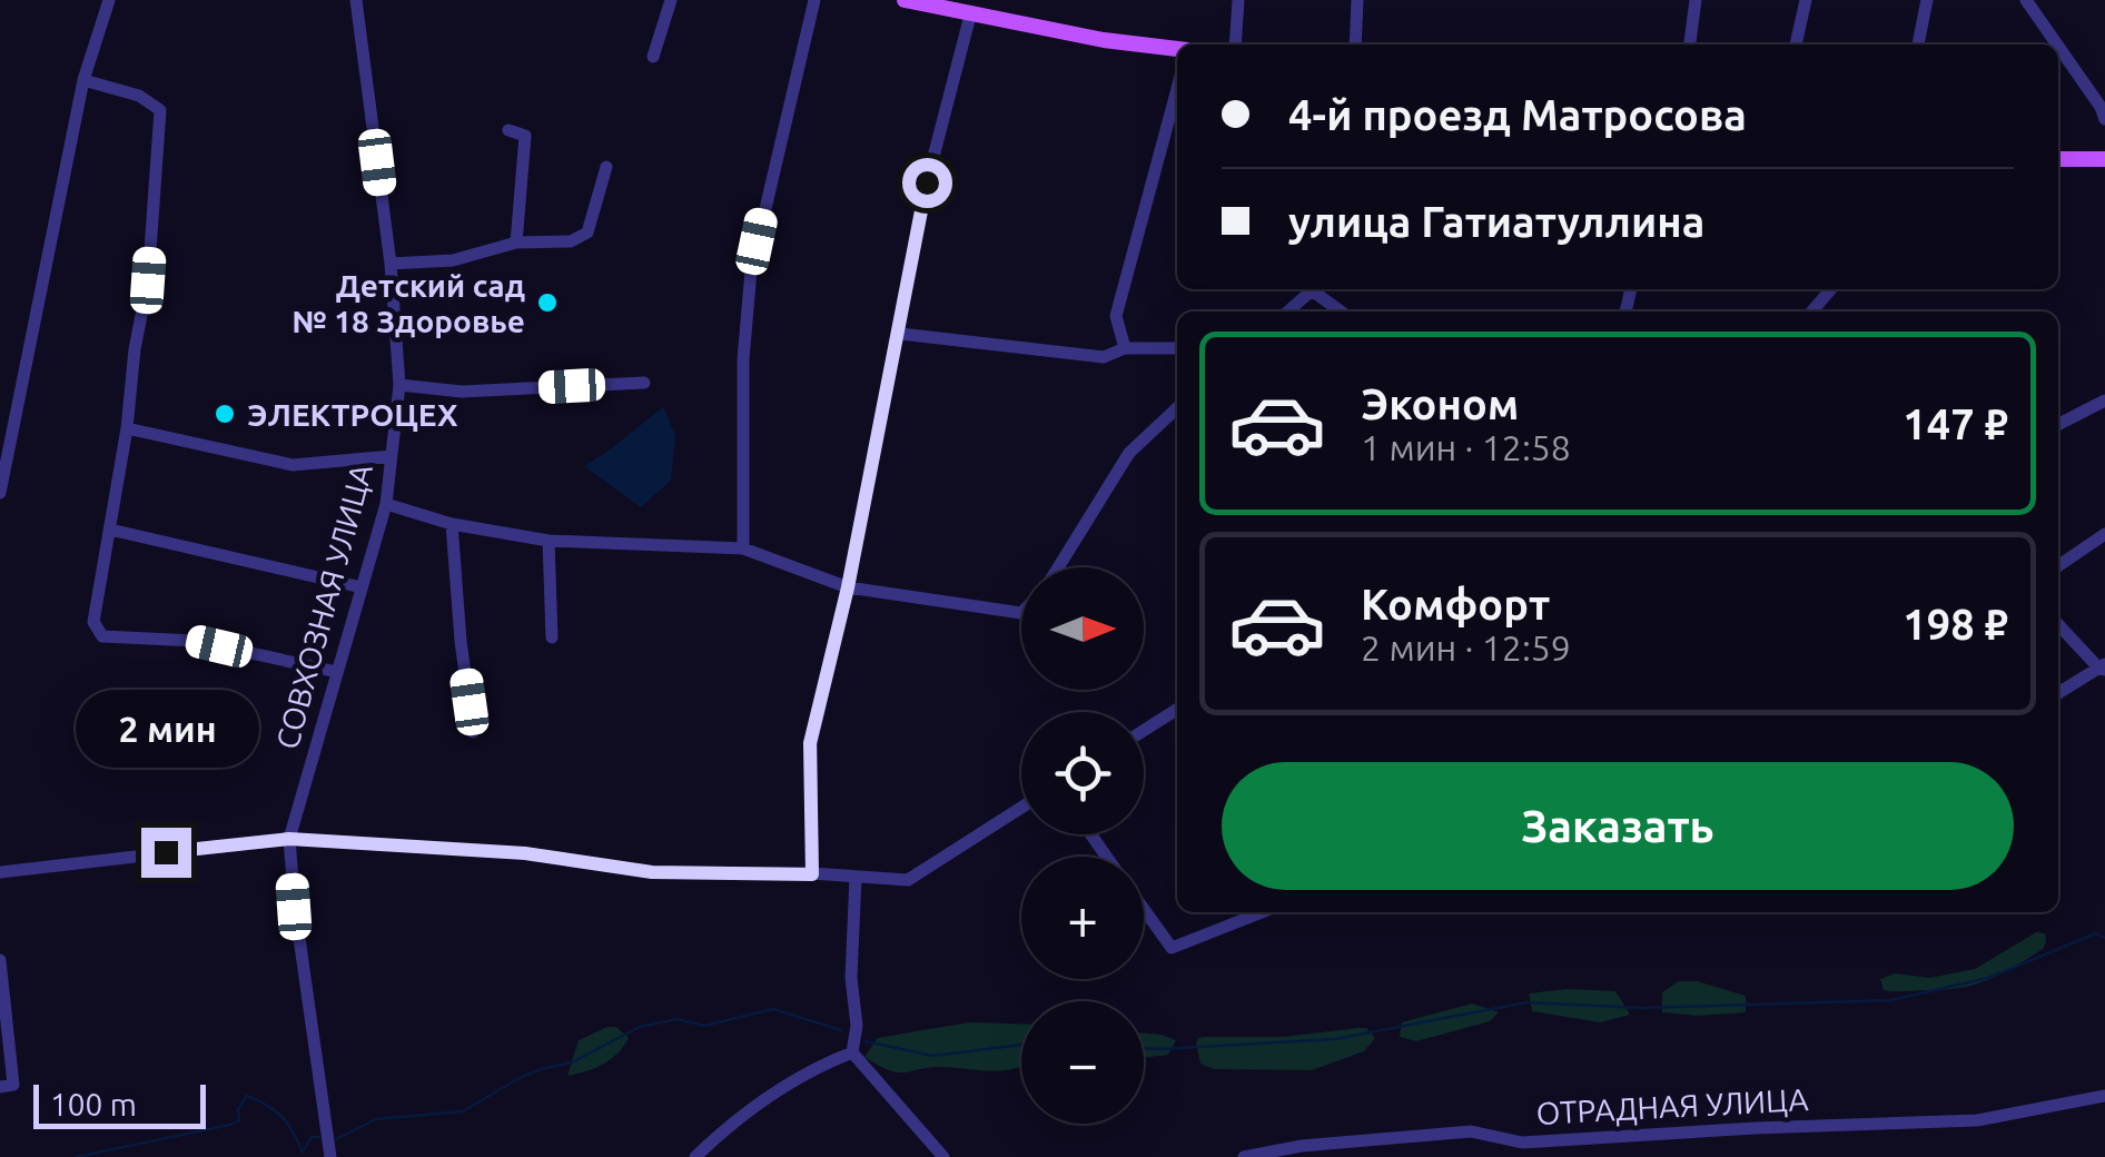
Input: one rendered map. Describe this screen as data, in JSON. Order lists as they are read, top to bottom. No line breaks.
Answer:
{"streets":{"street":["СОВХОЗНАЯ УЛИЦА","ОТРАДНАЯ УЛИЦА"]},"places":["Детский сад № 18 Здоровье","ЭЛЕКТРОЦЕХ"],"scale_bar":"100 m","north":"right","page":{"banner":["4-й проезд Матросова","улица Гатиатуллина"],"list":[{"name":"Эконом","note":"1 мин · 12:58","value":"147 ₽"},{"name":"Комфорт","note":"2 мин · 12:59","value":"198 ₽"}],"map_buttons":["+","−"],"bubble":"2 мин","buttons":"Заказать","scale":"100 m"}}
